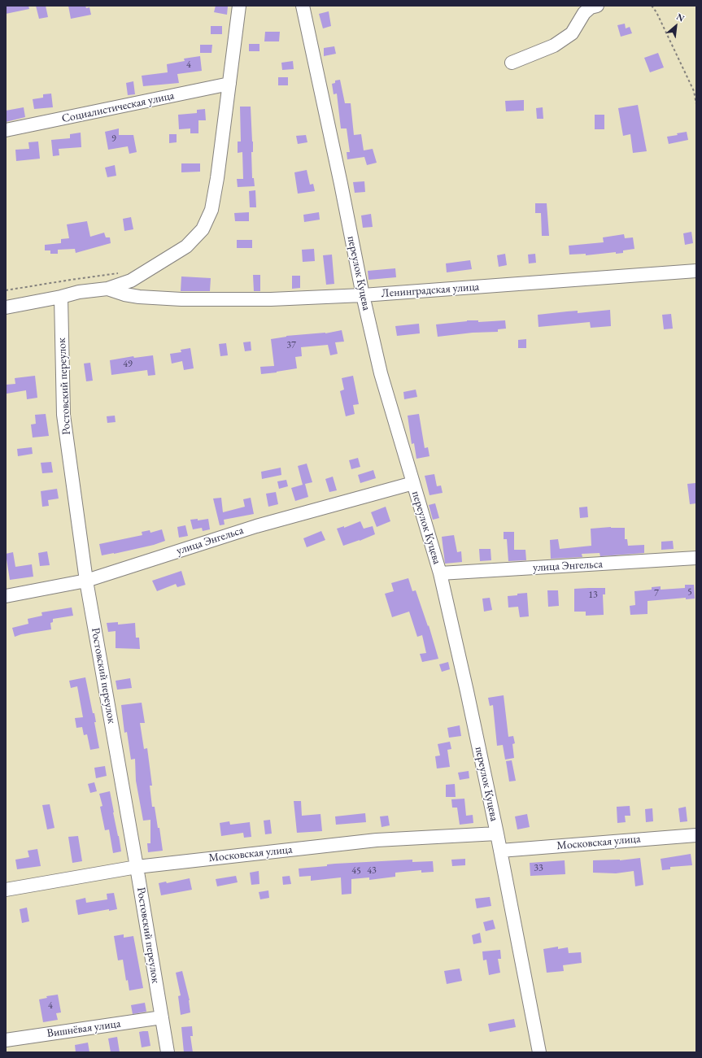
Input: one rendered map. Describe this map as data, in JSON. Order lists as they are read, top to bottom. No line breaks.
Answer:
{"streets":{"street":["Социалистическая улица","переулок Куцева","Ленинградская улица","Ростовский переулок","улица Энгельса","Московская улица","Вишнёвая улица"]},"crossings":[["Социалистическая улица","Ленинградская улица"],["переулок Куцева","Ленинградская улица"],["переулок Куцева","улица Энгельса"],["переулок Куцева","Московская улица"],["Ленинградская улица","Ростовский переулок"],["Ростовский переулок","улица Энгельса"],["Ростовский переулок","Московская улица"],["Ростовский переулок","Вишнёвая улица"]],"house_numbers":["4","9","37","49","5","7","13","33","45","43","4"],"north":"top right"}
